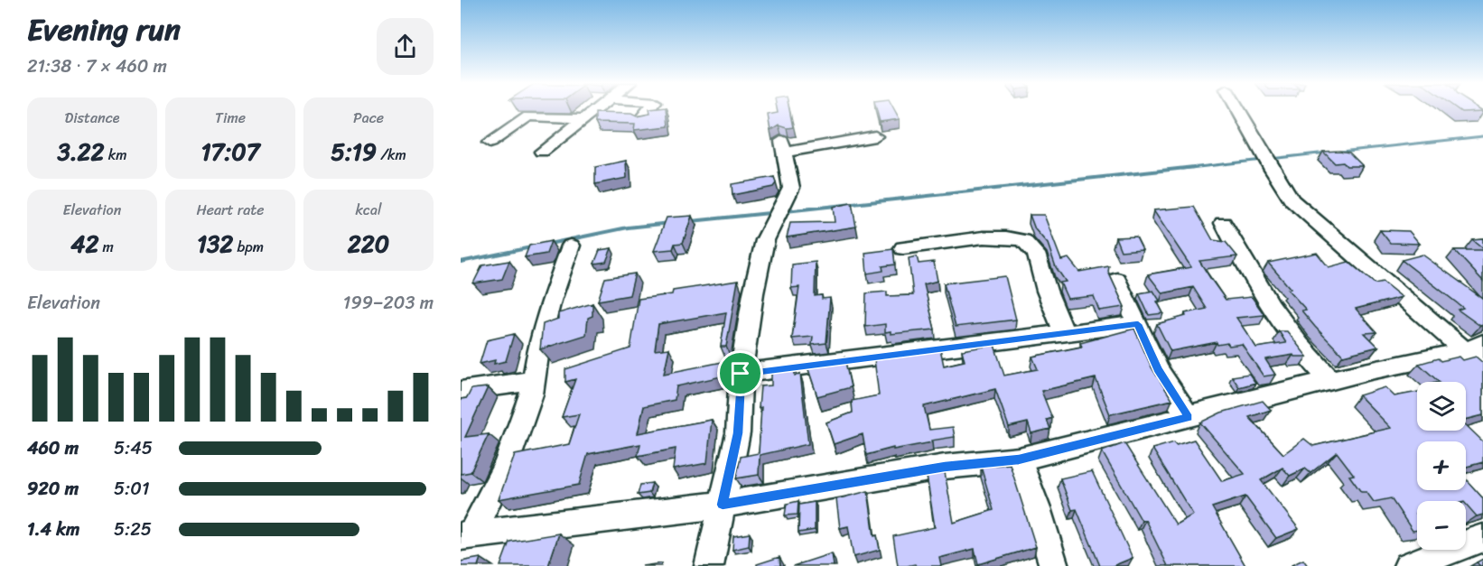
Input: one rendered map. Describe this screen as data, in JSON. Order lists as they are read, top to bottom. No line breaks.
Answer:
{"page":{"heading":["Evening run","21:38 · 7 × 460 m"],"stats":[["Distance","3.22 km"],["Time","17:07"],["Pace","5:19 /km"],["Elevation","42 m"],["Heart rate","132 bpm"],["kcal","220"]],"chart":["Elevation","199–203 m"],"map_buttons":["+","−"],"list":[{"name":"460 m","note":"5:45"},{"name":"920 m","note":"5:01"},{"name":"1.4 km","note":"5:25"}]}}
